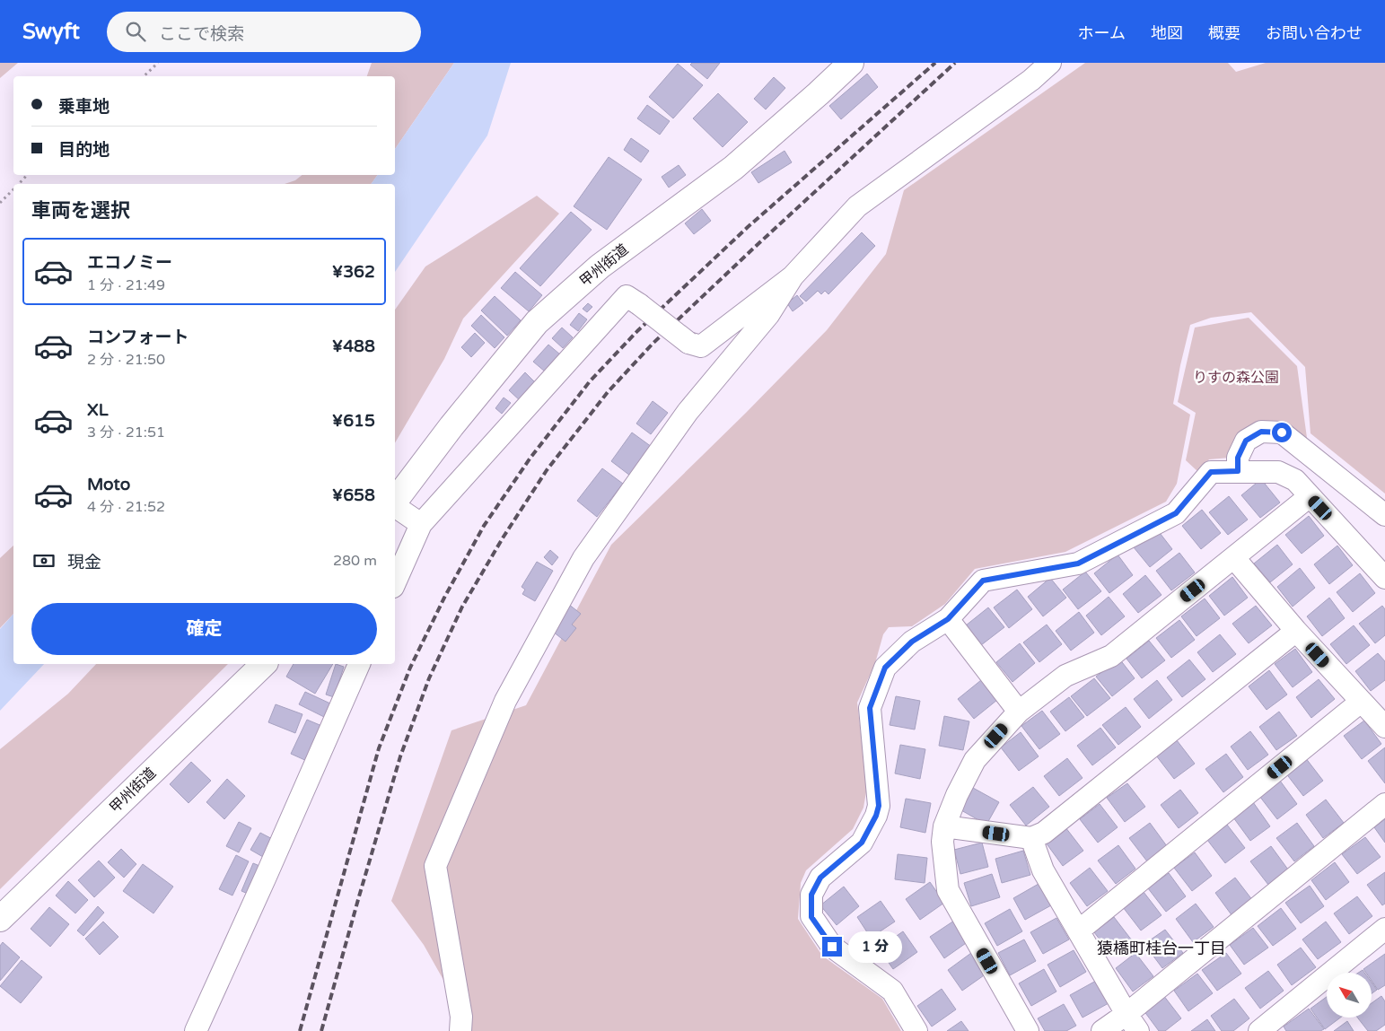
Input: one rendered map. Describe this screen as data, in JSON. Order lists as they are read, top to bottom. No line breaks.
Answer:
{"streets":{"highway":["甲州街道"]},"districts":["猿橋町桂台一丁目"],"parks":["りすの森公園"],"north":"top left","page":{"header":"Swyft","search":"ここで検索","nav":["ホーム","地図","概要","お問い合わせ"],"banner":["乗車地","目的地"],"heading":"車両を選択","list":[{"name":"エコノミー","note":"1 分 · 21:49","value":"¥362"},{"name":"コンフォート","note":"2 分 · 21:50","value":"¥488"},{"name":"XL","note":"3 分 · 21:51","value":"¥615"},{"name":"Moto","note":"4 分 · 21:52","value":"¥658"}],"pay":["現金","280 m"],"buttons":"確定","bubble":"1 分"}}
